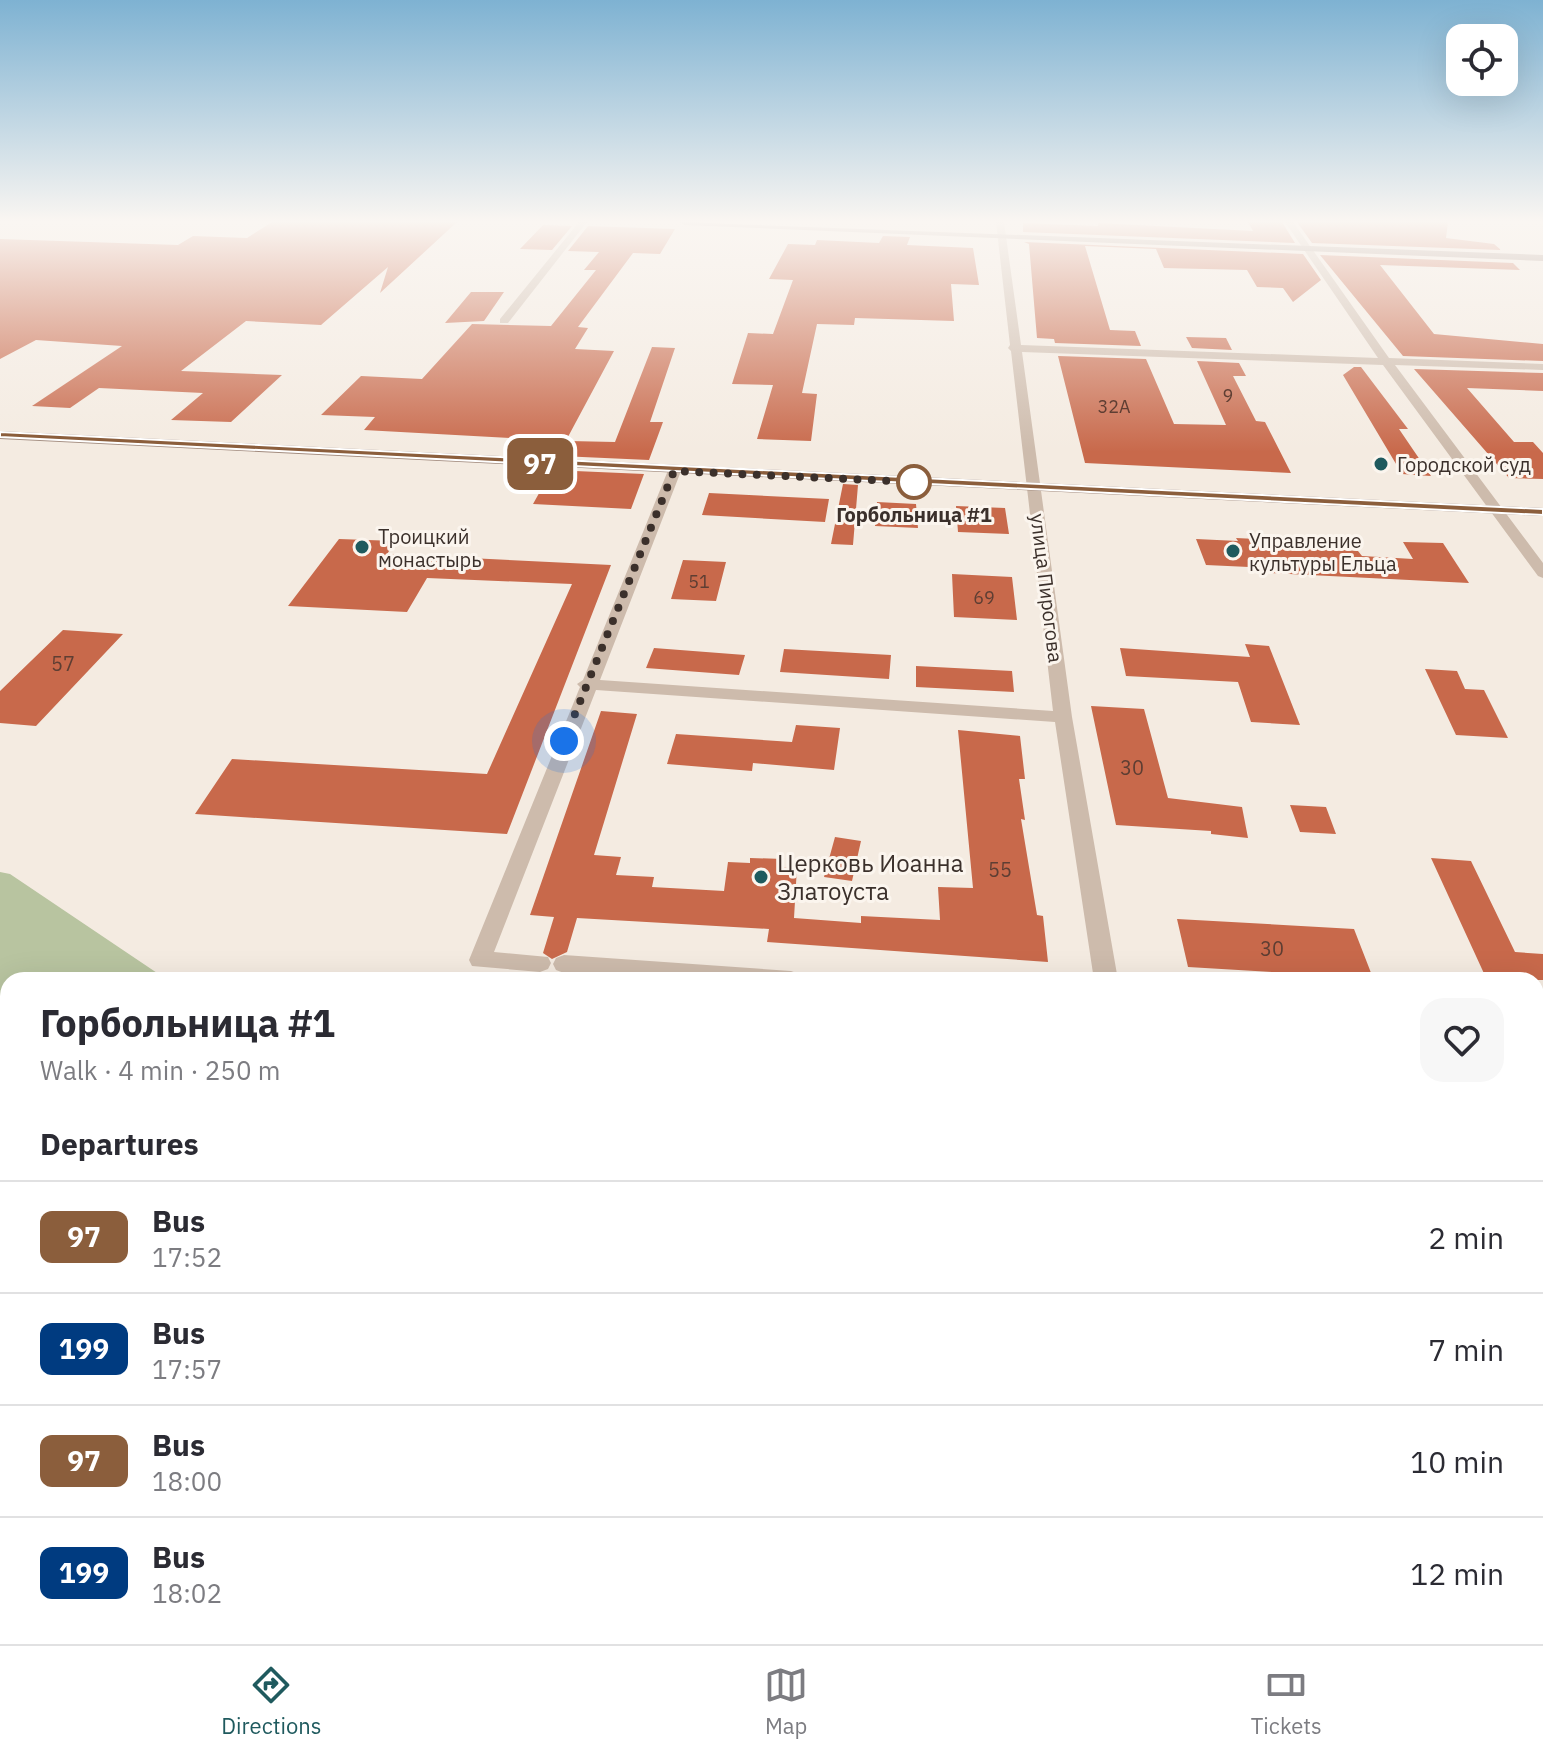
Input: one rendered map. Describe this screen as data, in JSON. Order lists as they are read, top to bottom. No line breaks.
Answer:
{"streets":{"street":["улица Пирогова"]},"places":["Городской суд","Горбольница #1","Троицкий монастырь","Управление культуры Ельца","Церковь Иоанна Златоуста"],"lines":["bus line 97"],"house_numbers":["9","32А","51","69","57","30","55","30"],"page":{"on_map":"97","heading":[["Горбольница #1","Walk · 4 min · 250 m"],"Departures"],"list":[{"mark":"97","name":"Bus","note":"17:52","value":"2 min"},{"mark":"199","name":"Bus","note":"17:57","value":"7 min"},{"mark":"97","name":"Bus","note":"18:00","value":"10 min"},{"mark":"199","name":"Bus","note":"18:02","value":"12 min"}],"tabs":["Directions","Map","Tickets"]}}
